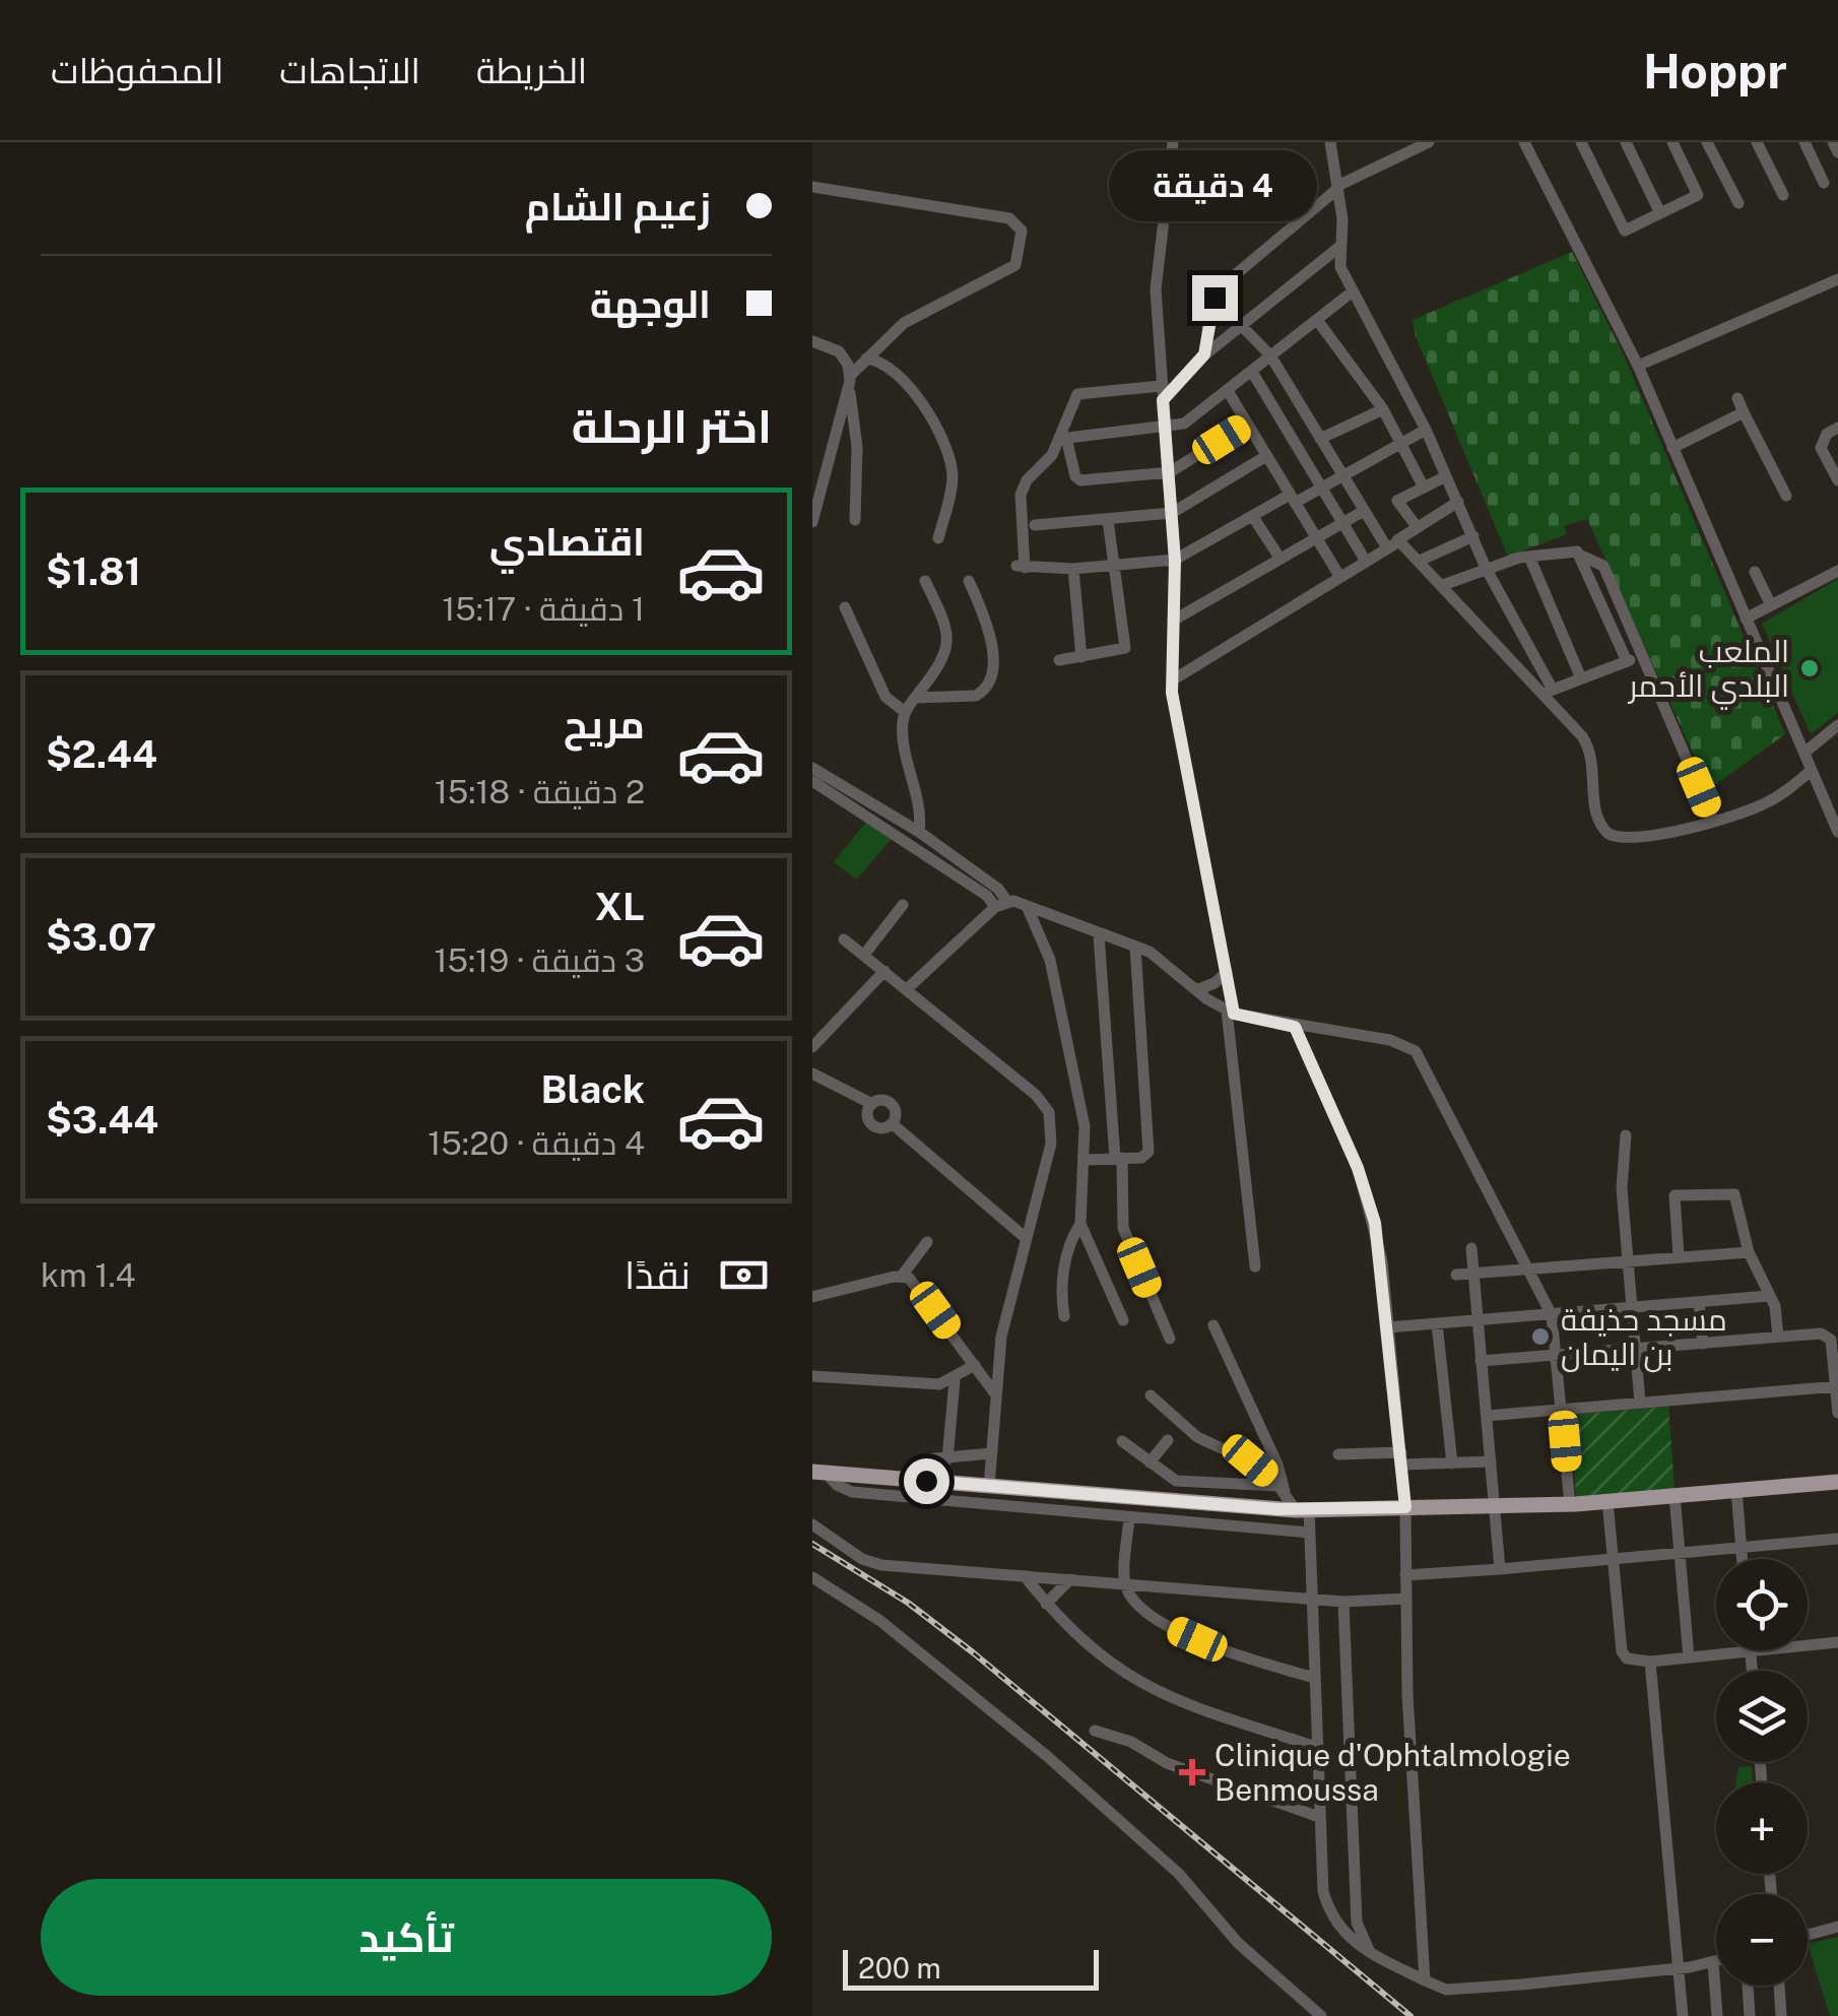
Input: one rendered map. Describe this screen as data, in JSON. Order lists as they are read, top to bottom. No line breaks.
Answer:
{"places":{"other":["الملعب البلدي الأحمر","مسجد حذيفة بن اليمان"],"health":["Clinique d'Ophtalmologie Benmoussa"]},"scale_bar":"200 m","page":{"header":"Hoppr","nav":["الخريطة","الاتجاهات","المحفوظات"],"banner":["زعيم الشام","الوجهة"],"bubble":"4 دقيقة","heading":"اختر الرحلة","list":[{"name":"اقتصادي","note":"1 دقيقة · 15:17","value":"$1.81"},{"name":"مريح","note":"2 دقيقة · 15:18","value":"$2.44"},{"name":"XL","note":"3 دقيقة · 15:19","value":"$3.07"},{"name":"Black","note":"4 دقيقة · 15:20","value":"$3.44"}],"pay":["نقدًا","1.4 km"],"map_buttons":["+","−"],"buttons":"تأكيد","scale":"200 m"}}
